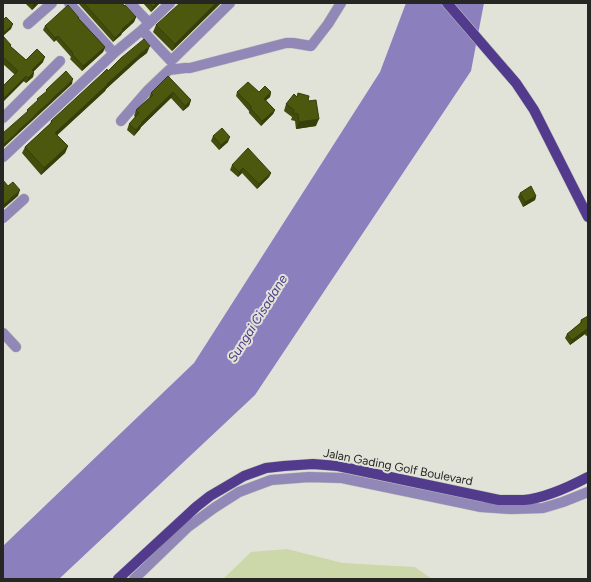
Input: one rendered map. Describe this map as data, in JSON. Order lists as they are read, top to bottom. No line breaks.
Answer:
{"streets":{"main road":["Jalan Gading Golf Boulevard"]},"water":["Sungai Cisadane"]}
